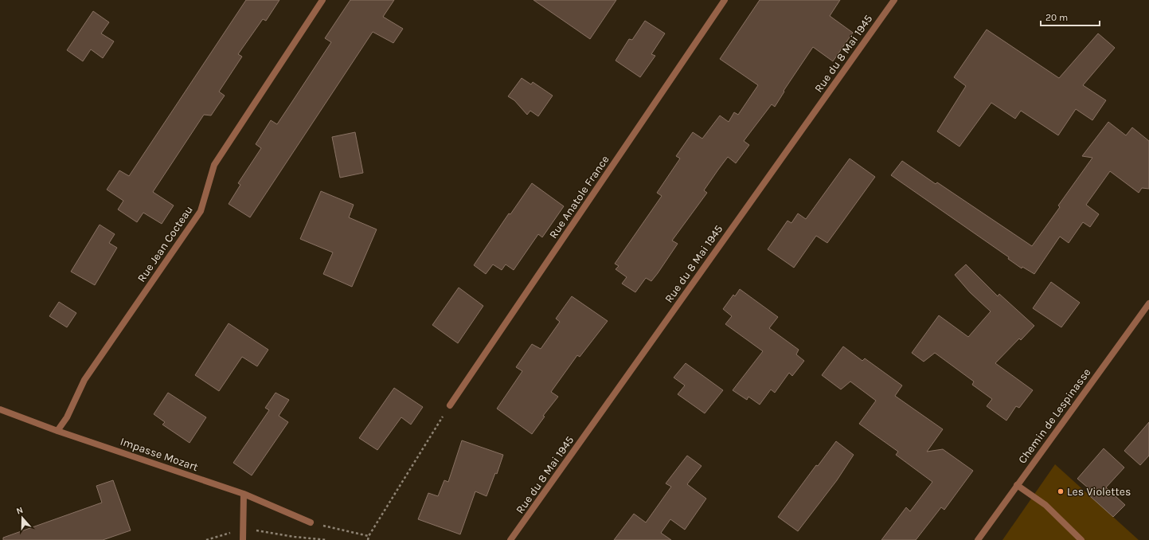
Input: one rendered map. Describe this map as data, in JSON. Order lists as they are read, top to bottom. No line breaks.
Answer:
{"streets":{"street":["Rue du 8 Mai 1945","Rue Anatole France","Rue Jean Cocteau","Chemin de Lespinasse","Impasse Mozart"]},"crossings":[["Rue Jean Cocteau","Impasse Mozart"]],"places":["Les Violettes"],"scale_bar":"20 m","north":"top"}
